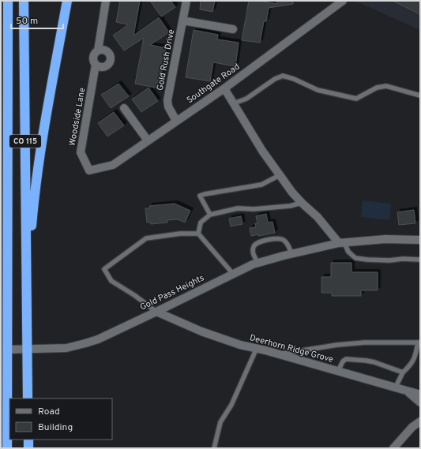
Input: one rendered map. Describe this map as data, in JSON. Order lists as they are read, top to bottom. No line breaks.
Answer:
{"streets":{"highway":["CO 115"],"street":["Gold Rush Drive","Southgate Road","Woodside Lane","Gold Pass Heights","Deerhorn Ridge Grove"]},"crossings":[["Gold Rush Drive","Southgate Road"],["Southgate Road","Woodside Lane"],["CO 115","Gold Pass Heights"],["Gold Pass Heights","Deerhorn Ridge Grove"]],"legend":["Road","Building"],"scale_bar":"50 m"}
